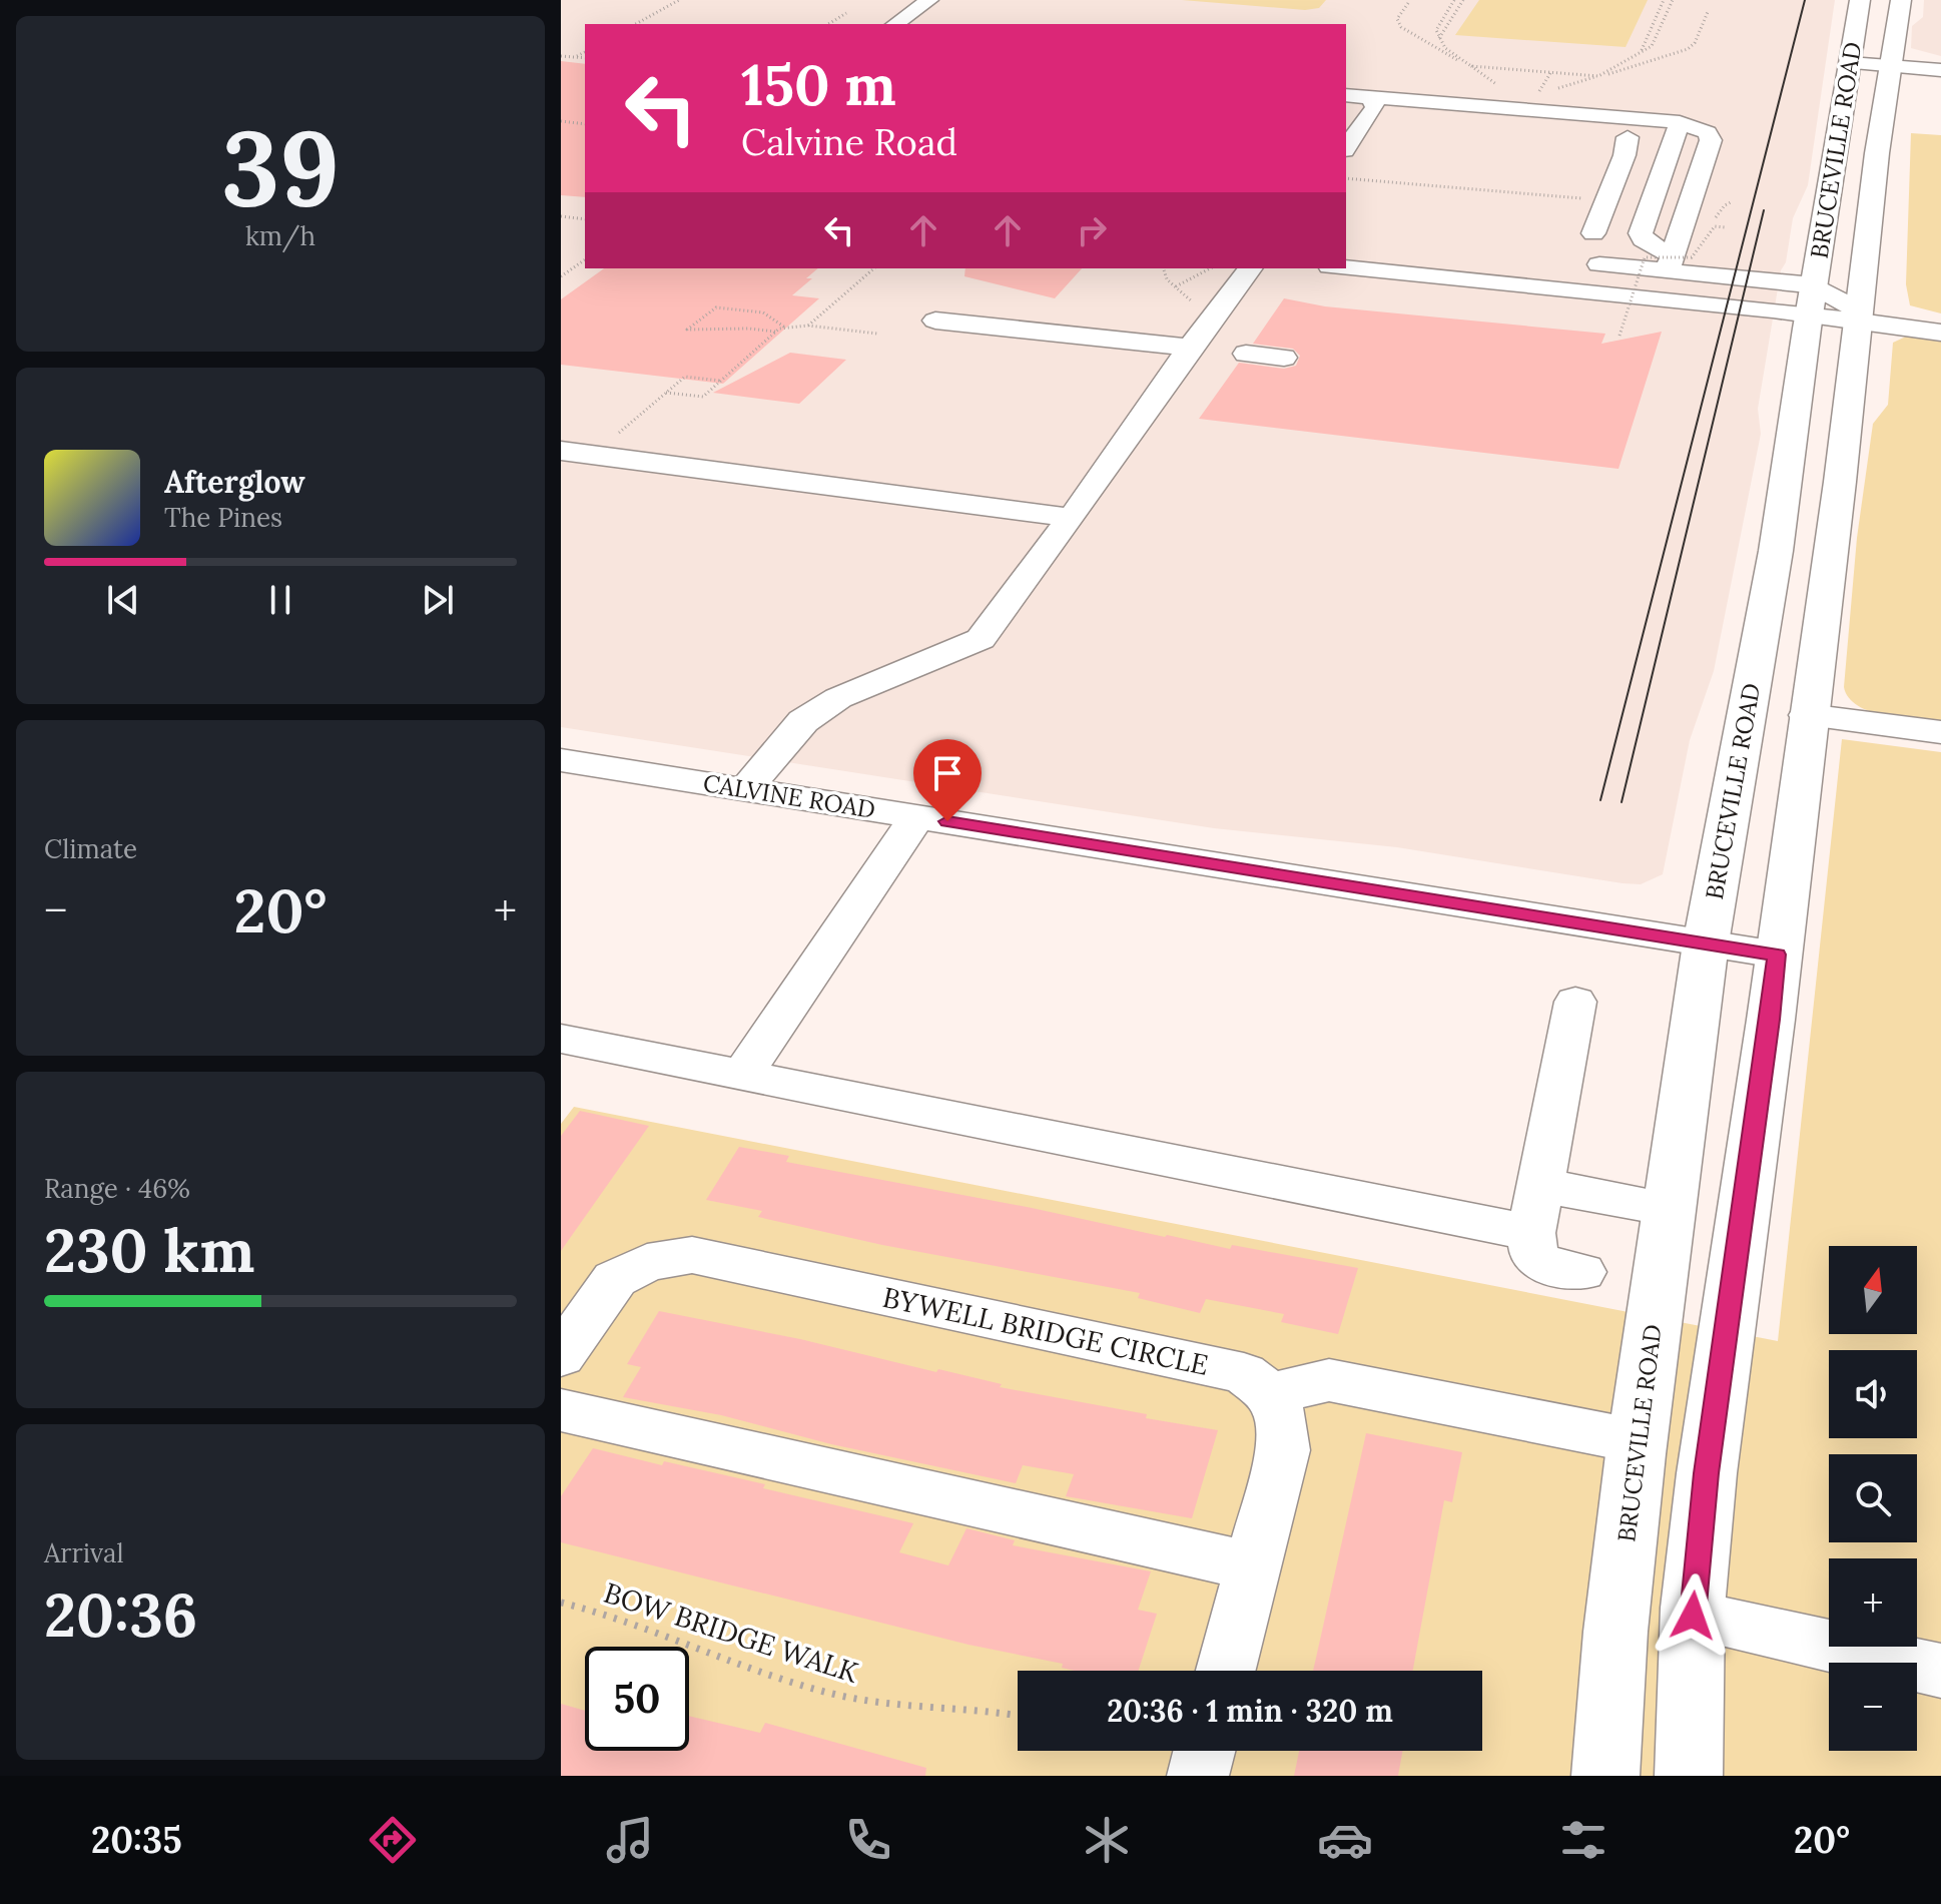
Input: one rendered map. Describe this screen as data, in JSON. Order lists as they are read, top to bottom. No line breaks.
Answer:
{"streets":{"main road":["BRUCEVILLE ROAD"],"street":["CALVINE ROAD","BYWELL BRIDGE CIRCLE"],"path":["BOW BRIDGE WALK"]},"crossings":[["BRUCEVILLE ROAD","CALVINE ROAD"]],"north":"top","page":{"tile":[["39","km/h"],"Climate",["Range · 46%","230 km"],["Arrival","20:36"]],"turn":["150 m","Calvine Road"],"song":["Afterglow","The Pines"],"heat":["−","20°","+"],"map_buttons":["+","−"],"limit":"50","trip":"20:36 · 1 min · 320 m","tabs":["20:35","20°"]}}
